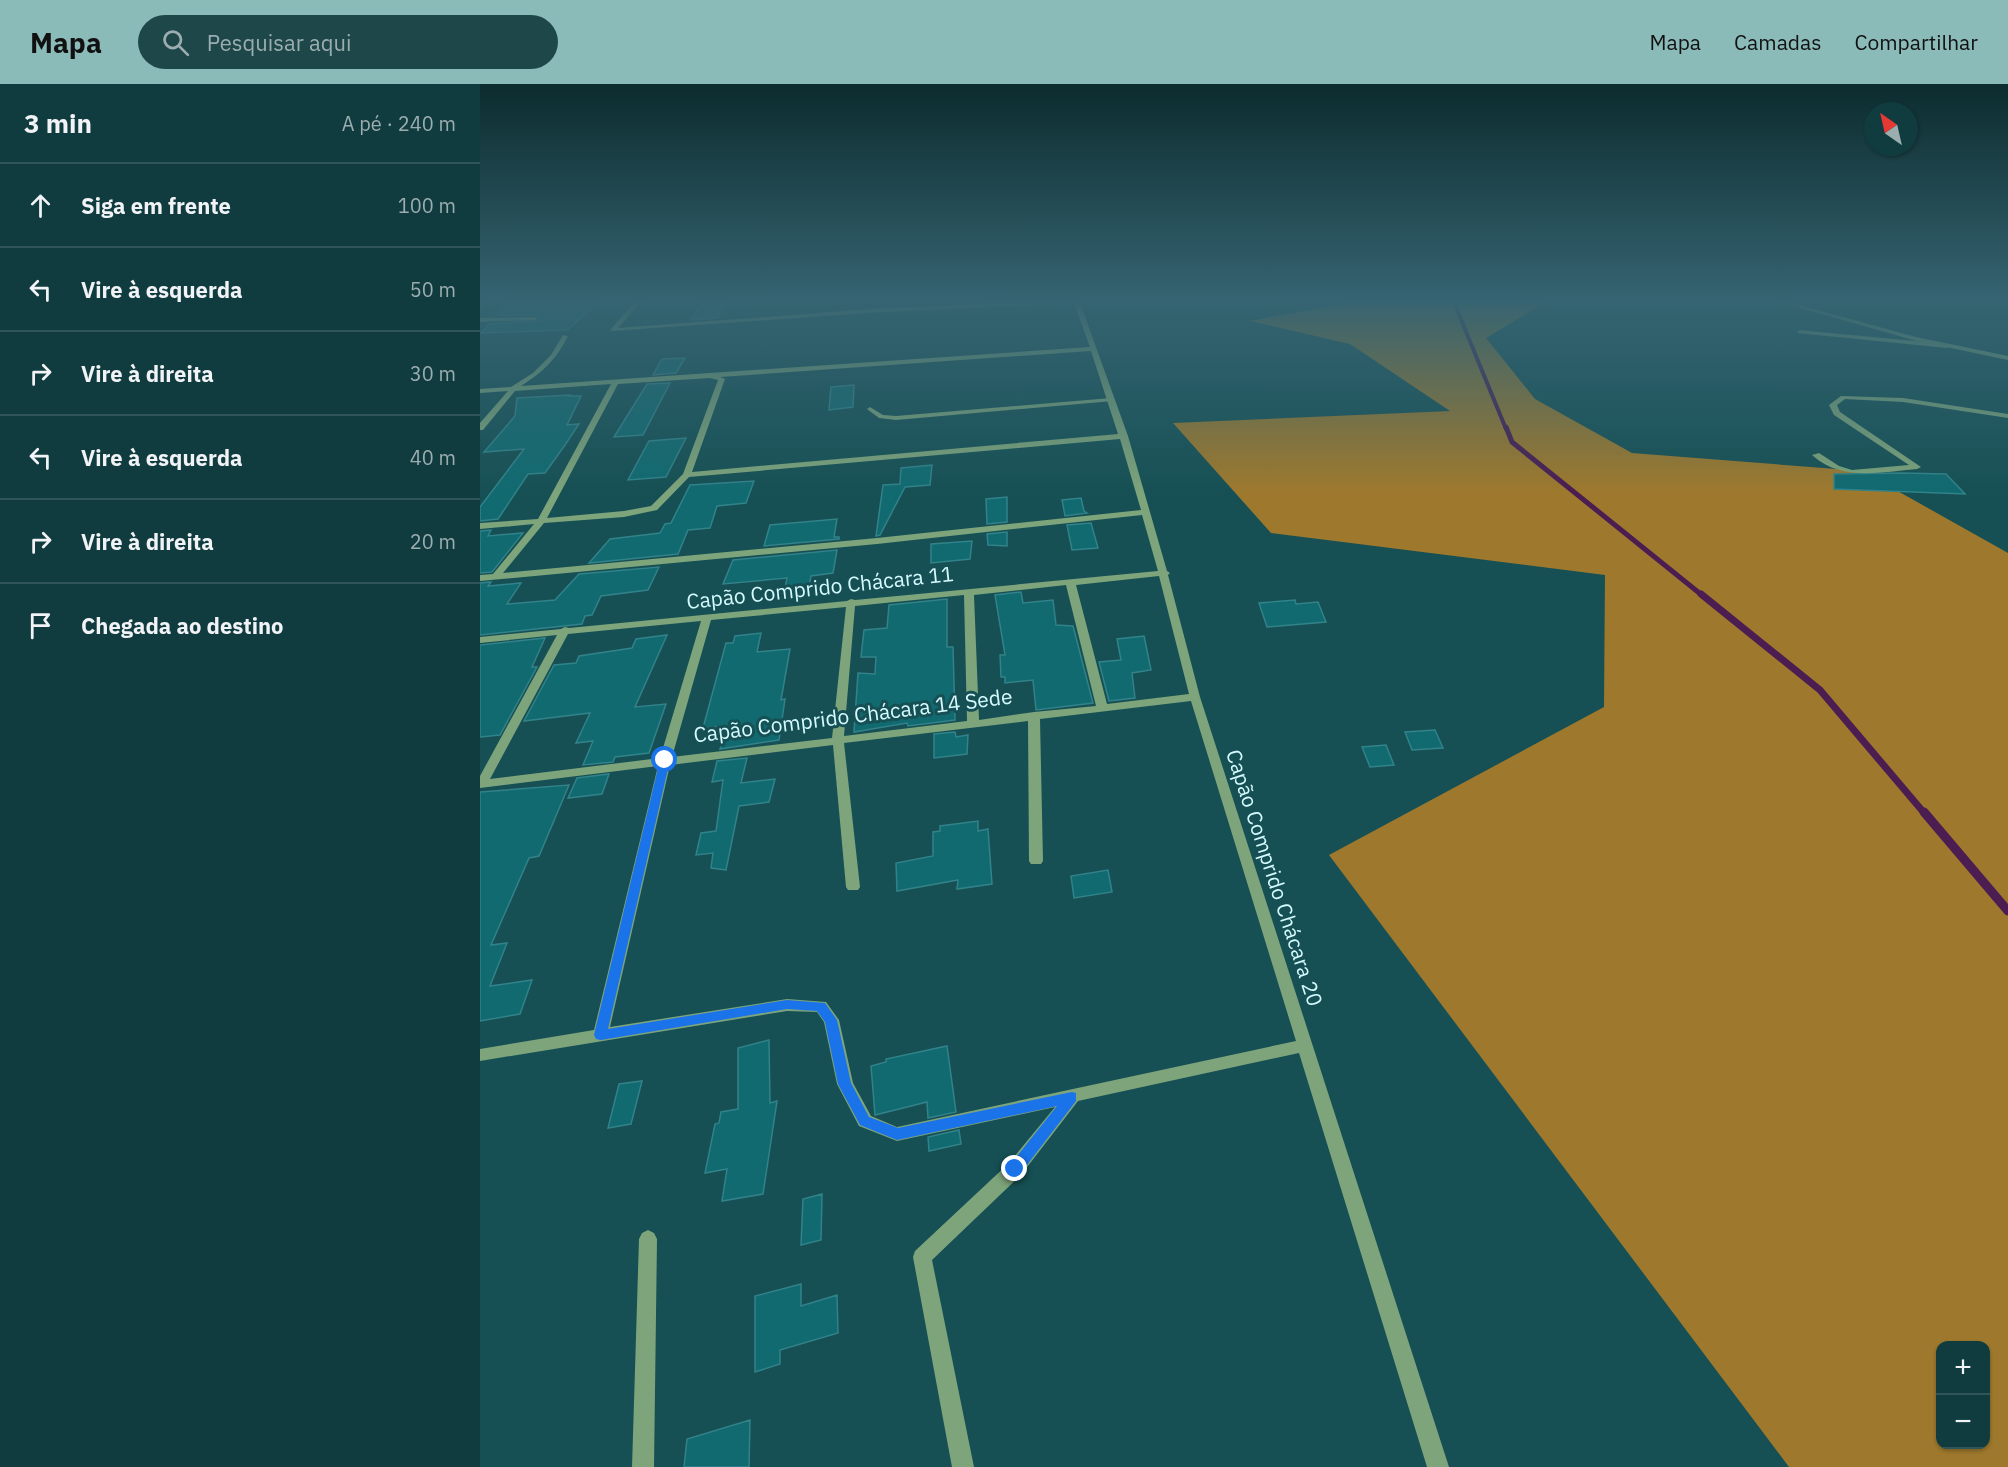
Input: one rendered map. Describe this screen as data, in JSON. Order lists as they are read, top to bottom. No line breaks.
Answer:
{"streets":{"street":["Capão Comprido Chácara 11","Capão Comprido Chácara 14 Sede","Capão Comprido Chácara 20"]},"crossings":[["Capão Comprido Chácara 11","Capão Comprido Chácara 20"],["Capão Comprido Chácara 14 Sede","Capão Comprido Chácara 20"]],"north":"top left","page":{"header":"Mapa","search":"Pesquisar aqui","nav":["Mapa","Camadas","Compartilhar"],"heading":["3 min","A pé · 240 m"],"list":[["Siga em frente","100 m"],["Vire à esquerda","50 m"],["Vire à direita","30 m"],["Vire à esquerda","40 m"],["Vire à direita","20 m"],"Chegada ao destino"],"map_buttons":["+","−"]}}
